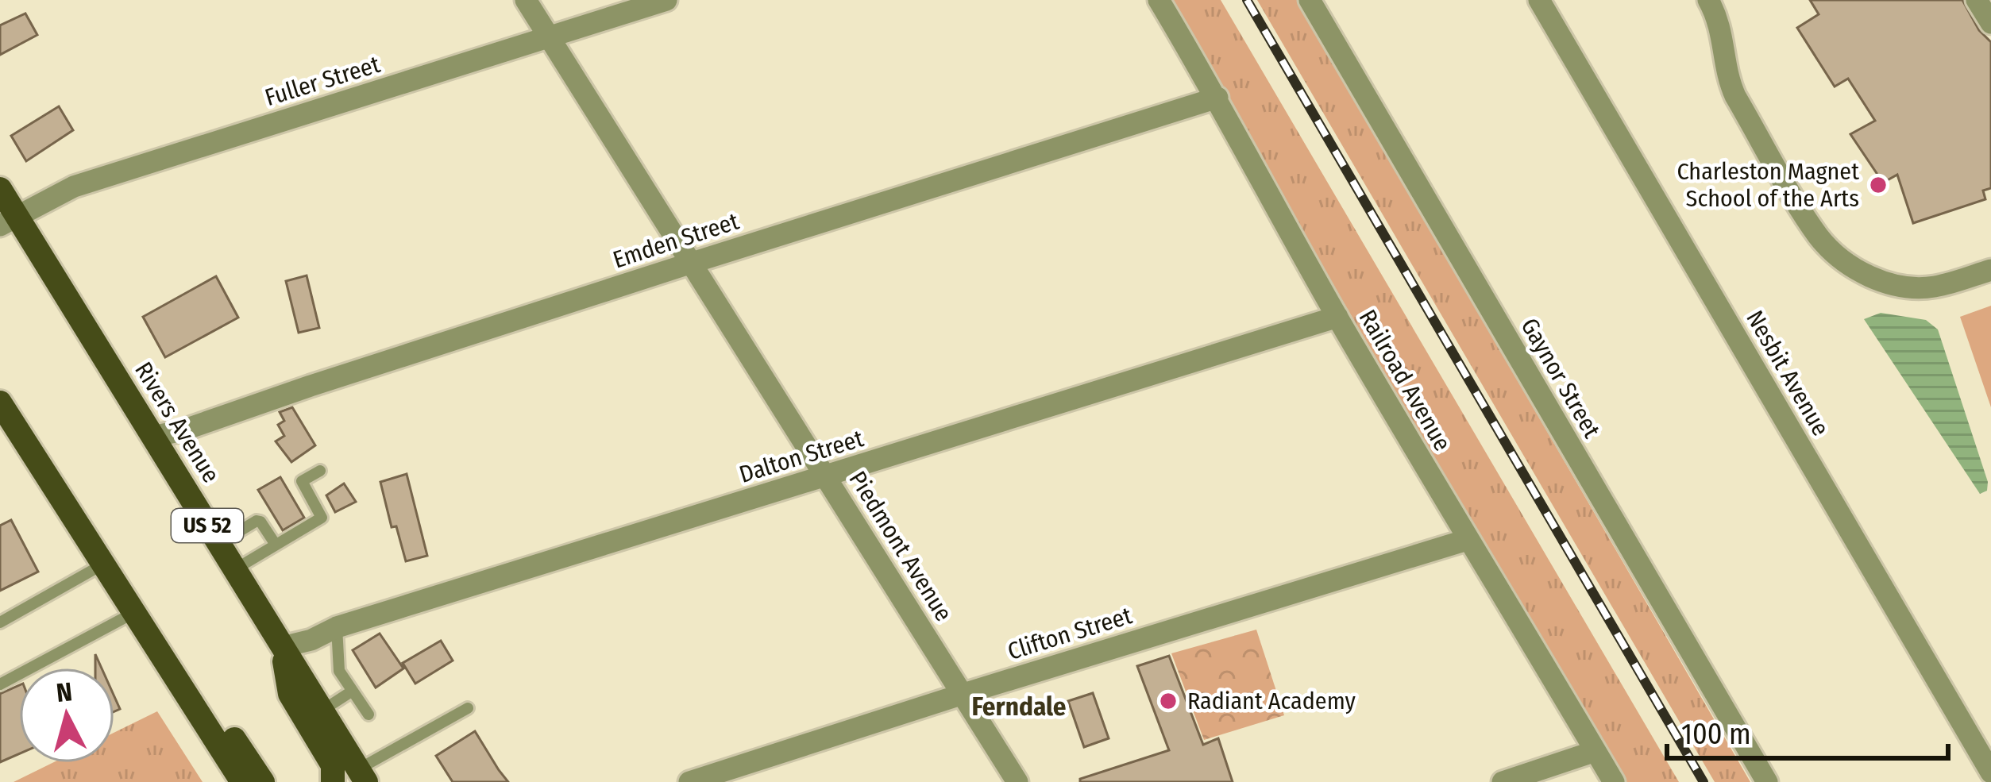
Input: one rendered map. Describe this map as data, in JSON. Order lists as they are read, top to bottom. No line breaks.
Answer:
{"streets":{"main road":["Rivers Avenue","US 52"],"street":["Fuller Street","Emden Street","Nesbit Avenue","Gaynor Street","Railroad Avenue","Dalton Street","Piedmont Avenue","Clifton Street"]},"crossings":[["Fuller Street","Rivers Avenue"],["Fuller Street","Piedmont Avenue"],["Emden Street","Railroad Avenue"],["Emden Street","Rivers Avenue"],["Emden Street","Piedmont Avenue"],["Railroad Avenue","Dalton Street"],["Railroad Avenue","Clifton Street"],["Rivers Avenue","Dalton Street"],["Dalton Street","Piedmont Avenue"],["Piedmont Avenue","Clifton Street"]],"districts":["Ferndale"],"places":["Charleston Magnet School of the Arts","Radiant Academy"],"scale_bar":"100 m","north":"top"}
